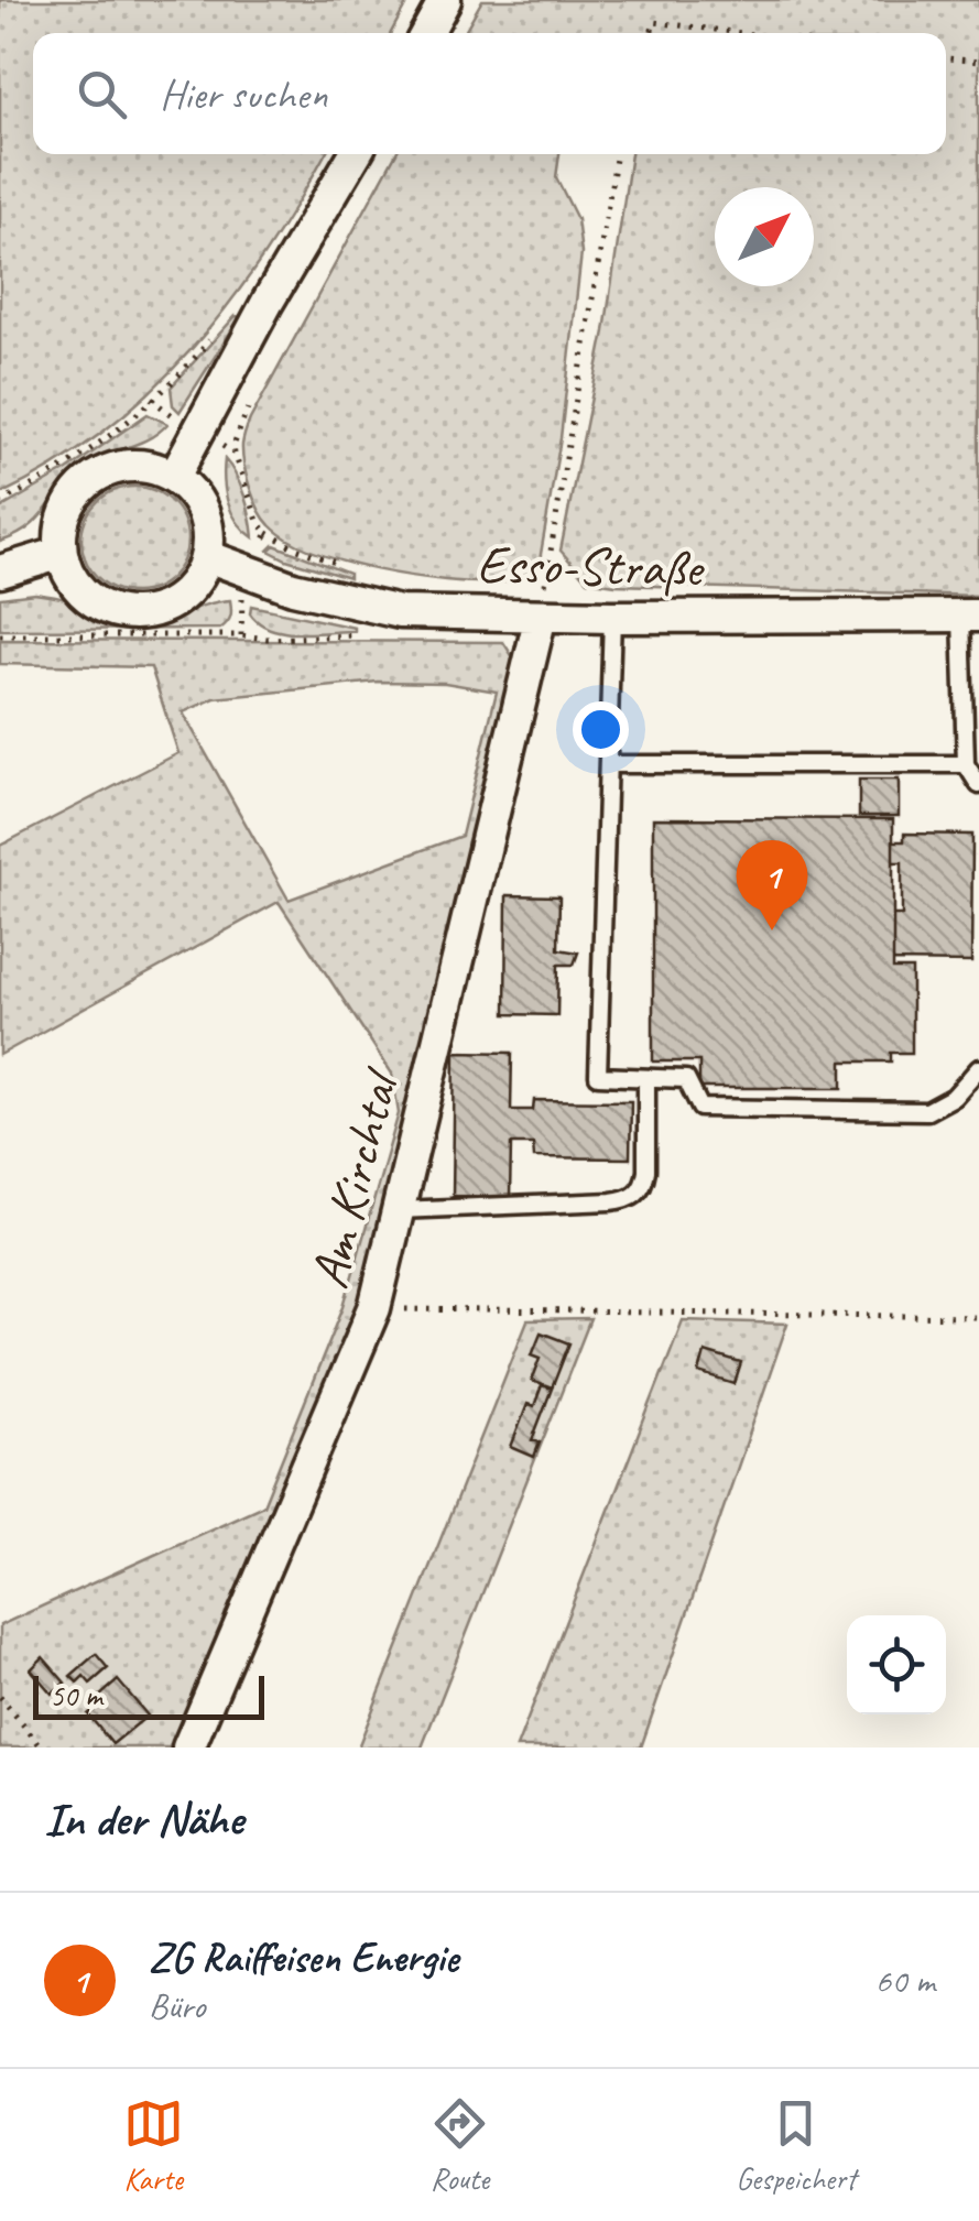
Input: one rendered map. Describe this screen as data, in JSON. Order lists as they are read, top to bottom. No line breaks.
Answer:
{"streets":{"street":["Esso-Straße","Am Kirchtal"]},"crossings":[["Esso-Straße","Am Kirchtal"]],"scale_bar":"50 m","north":"top right","page":{"search":"Hier suchen","pins":"1","scale":"50 m","heading":"In der Nähe","list":[{"mark":"1","name":"ZG Raiffeisen Energie","note":"Büro","value":"60 m"}],"nav":["Karte","Route","Gespeichert"]}}
